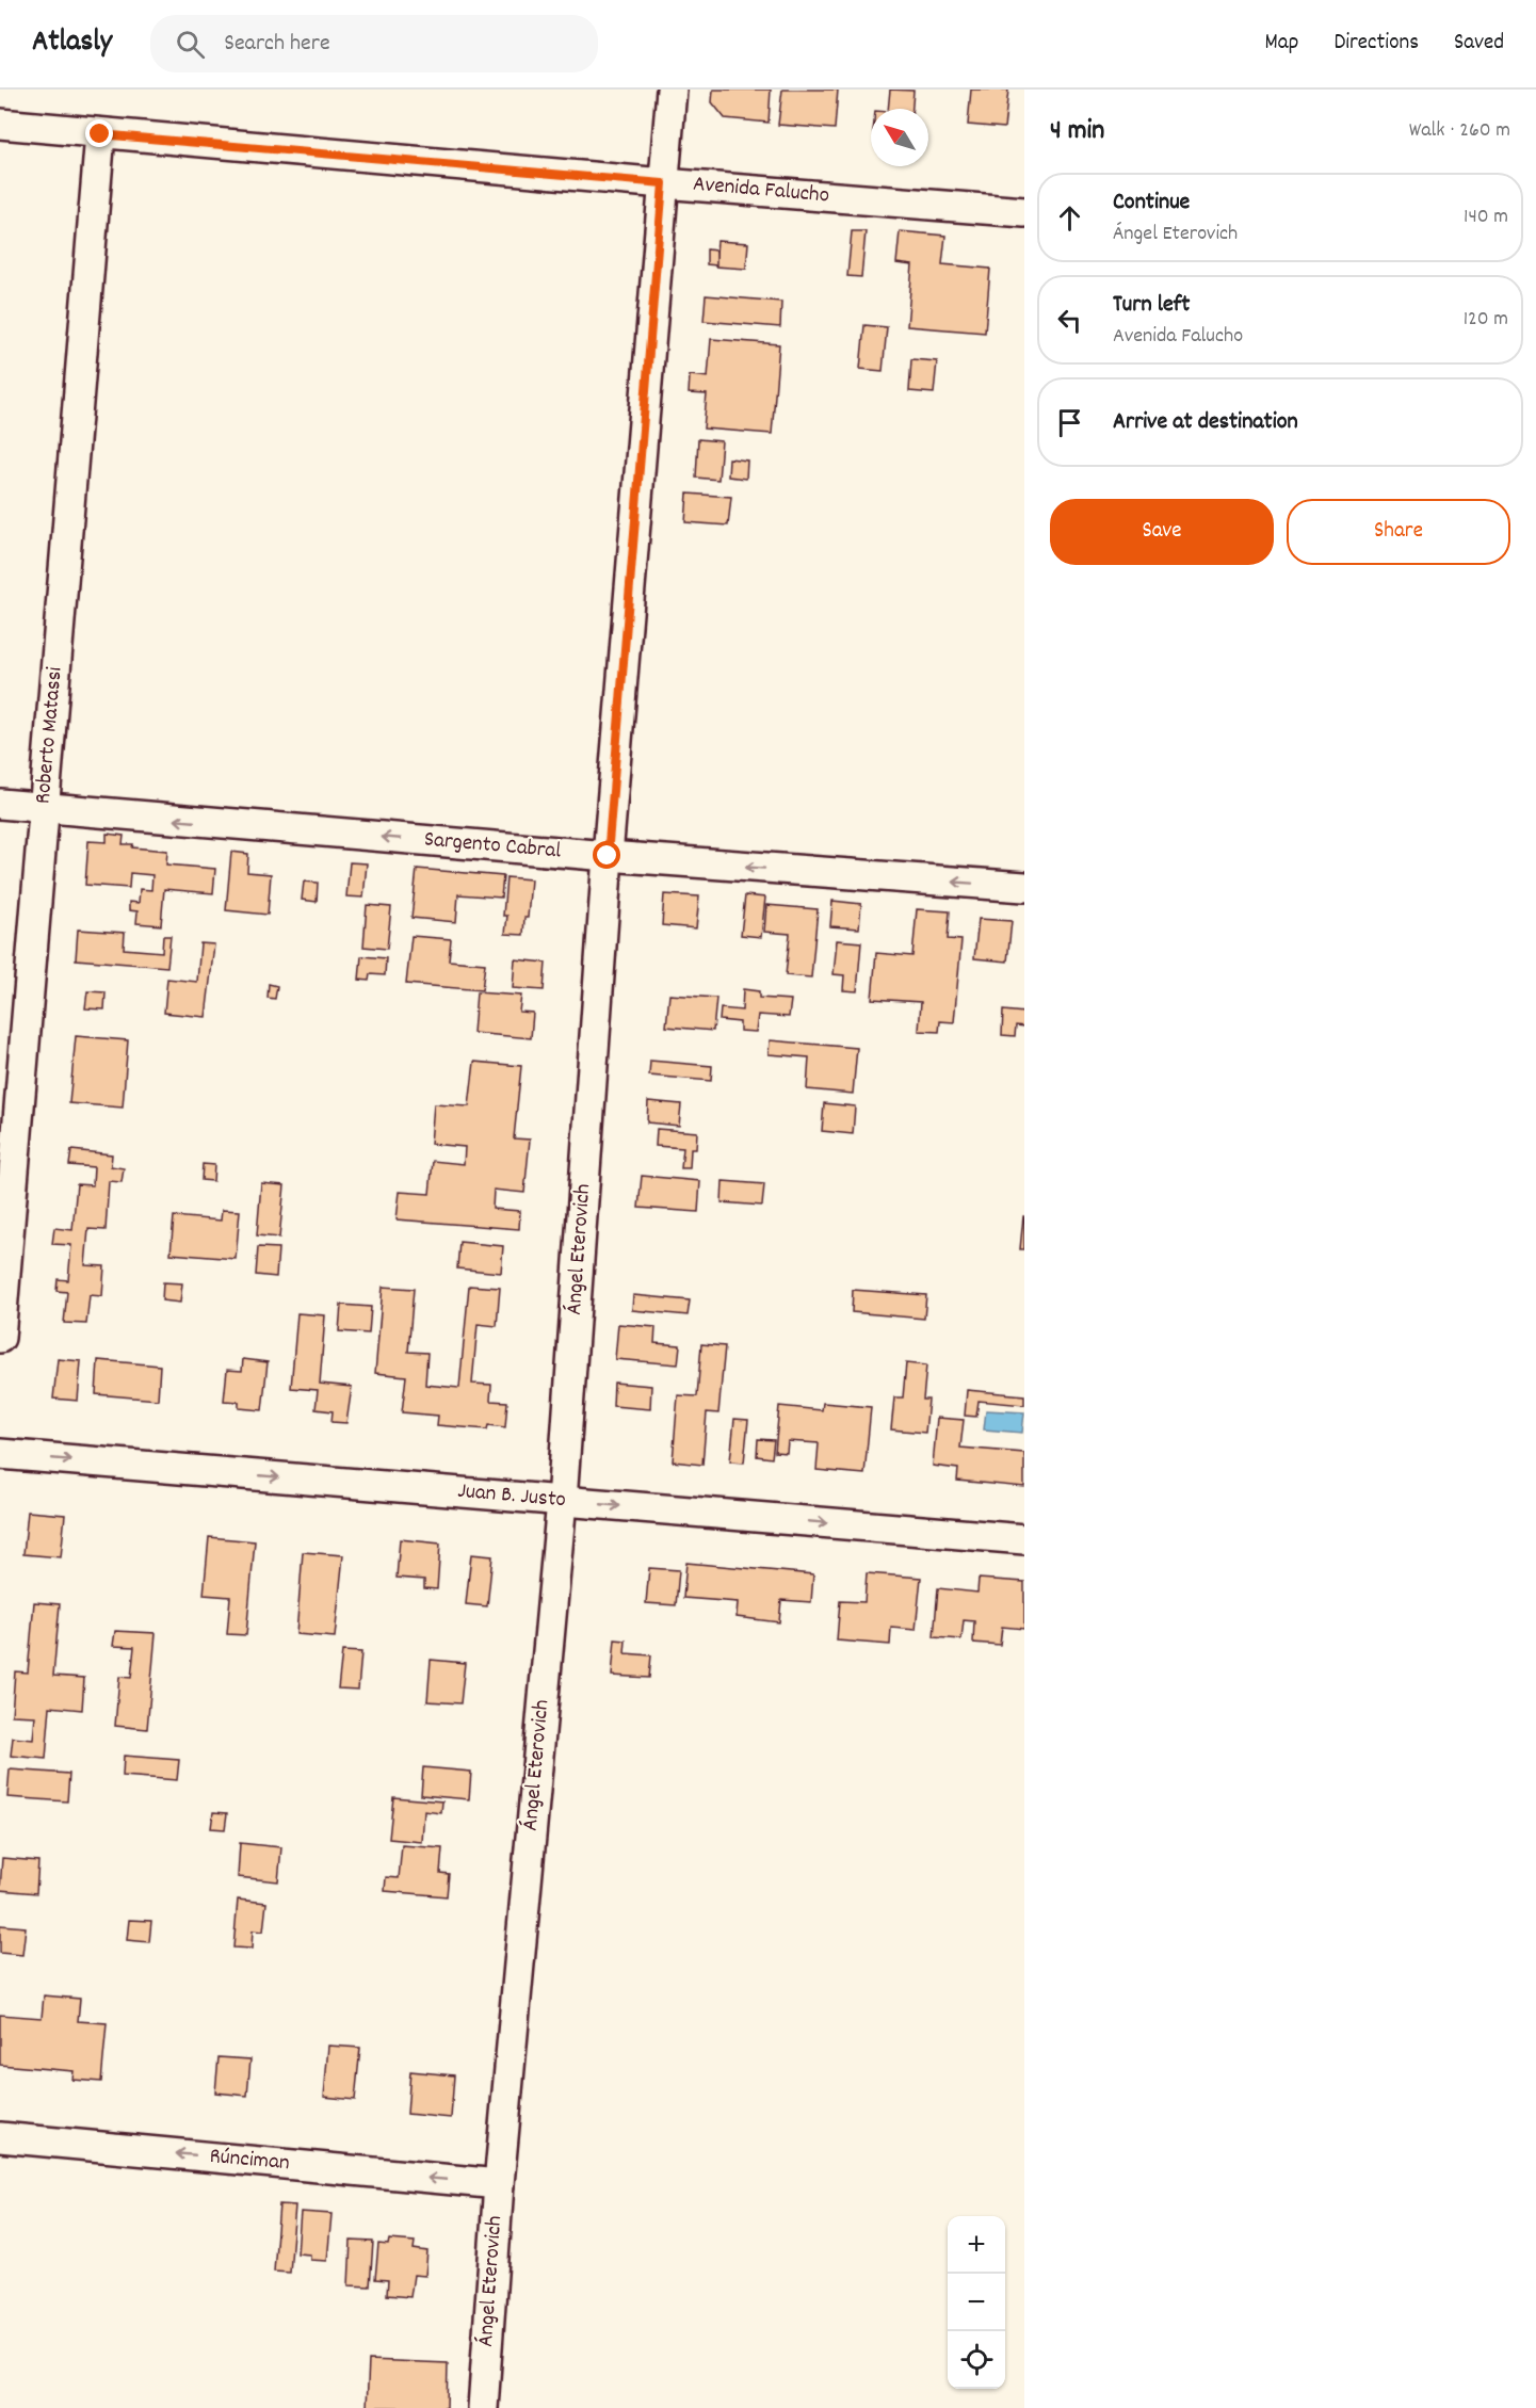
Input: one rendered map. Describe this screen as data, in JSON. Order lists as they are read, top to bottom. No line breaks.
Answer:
{"streets":{"street":["Avenida Falucho","Roberto Matassi","Sargento Cabral","Ángel Eterovich","Juan B. Justo","Rúnciman"]},"crossings":[["Avenida Falucho","Roberto Matassi"],["Avenida Falucho","Ángel Eterovich"],["Roberto Matassi","Sargento Cabral"],["Sargento Cabral","Ángel Eterovich"],["Ángel Eterovich","Juan B. Justo"],["Ángel Eterovich","Rúnciman"]],"one_way":["Sargento Cabral","Juan B. Justo","Rúnciman"],"north":"top left","page":{"header":"Atlasly","search":"Search here","nav":["Map","Directions","Saved"],"heading":["4 min","Walk · 260 m"],"list":[["Continue","Ángel Eterovich","140 m"],["Turn left","Avenida Falucho","120 m"],"Arrive at destination"],"buttons":["Save","Share"],"map_buttons":["+","−"]}}
